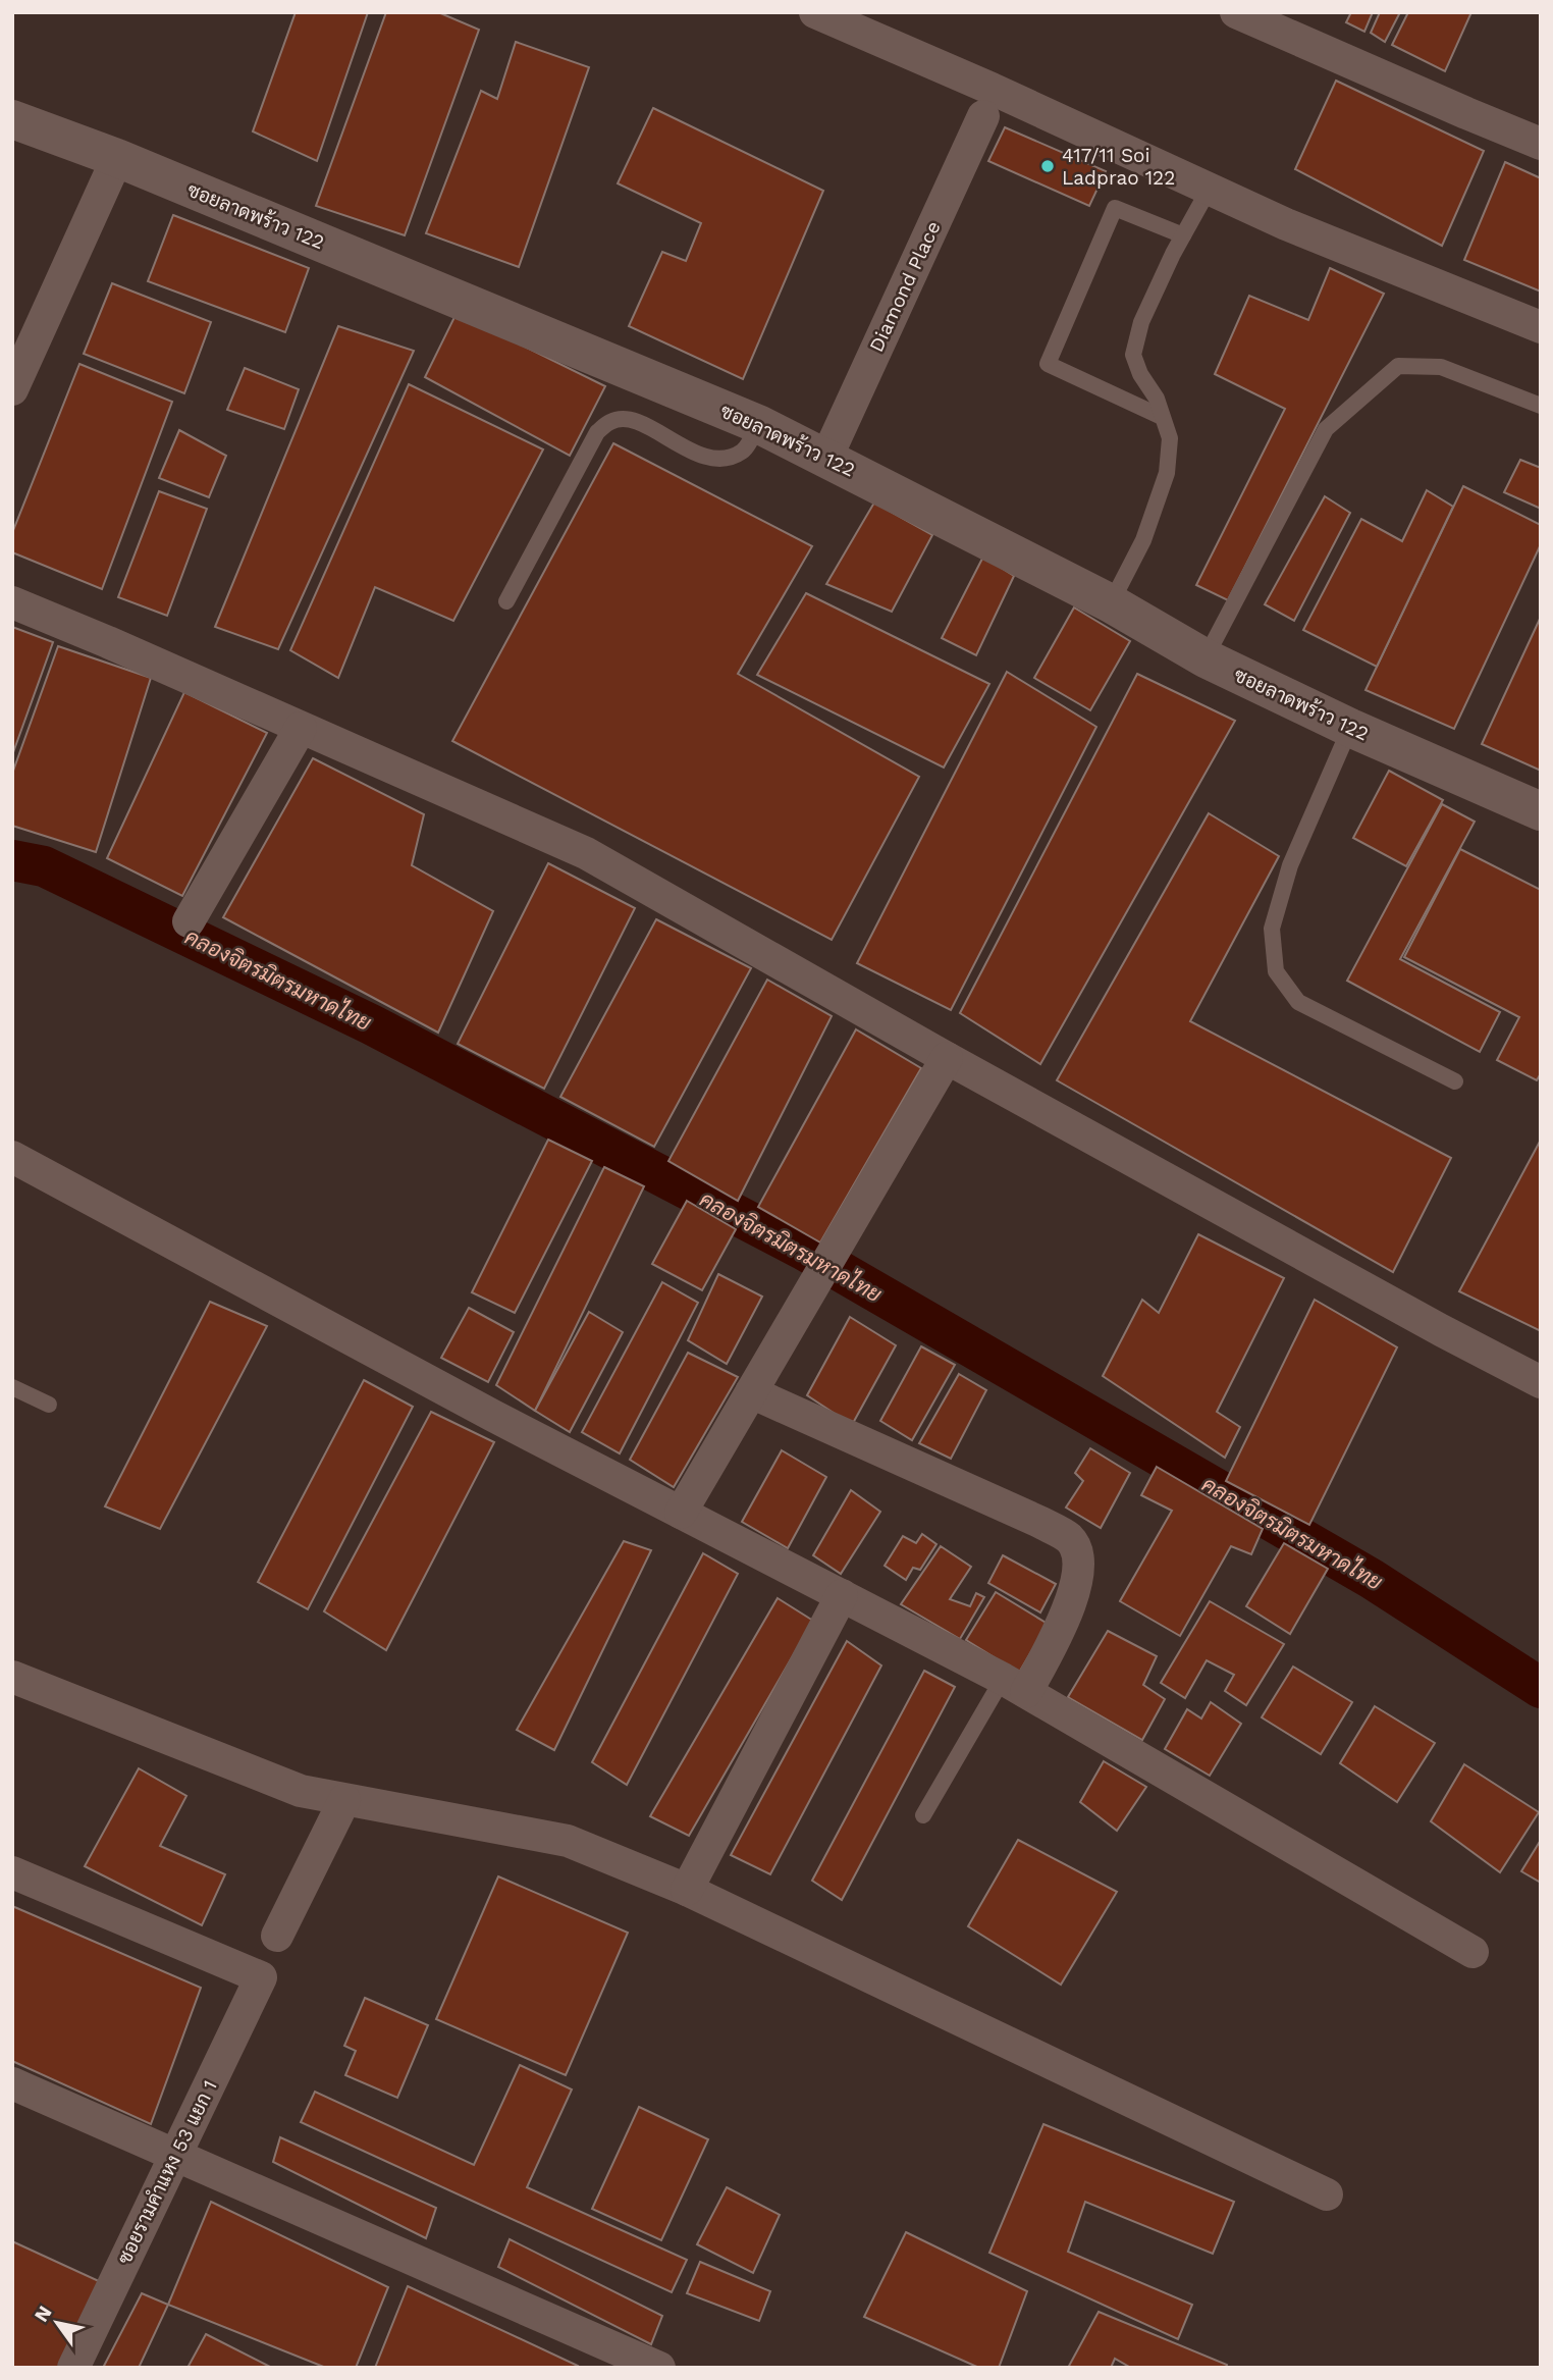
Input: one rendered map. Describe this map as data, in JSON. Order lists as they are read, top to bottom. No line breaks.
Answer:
{"streets":{"street":["ซอยลาดพร้าว 122","Diamond Place","ซอยรามคำแหง 53 แยก 1"]},"crossings":[["ซอยลาดพร้าว 122","Diamond Place"]],"water":["คลองจิตรมิตรมหาดไทย"],"places":["417/11 Soi Ladprao 122"],"north":"top left"}
